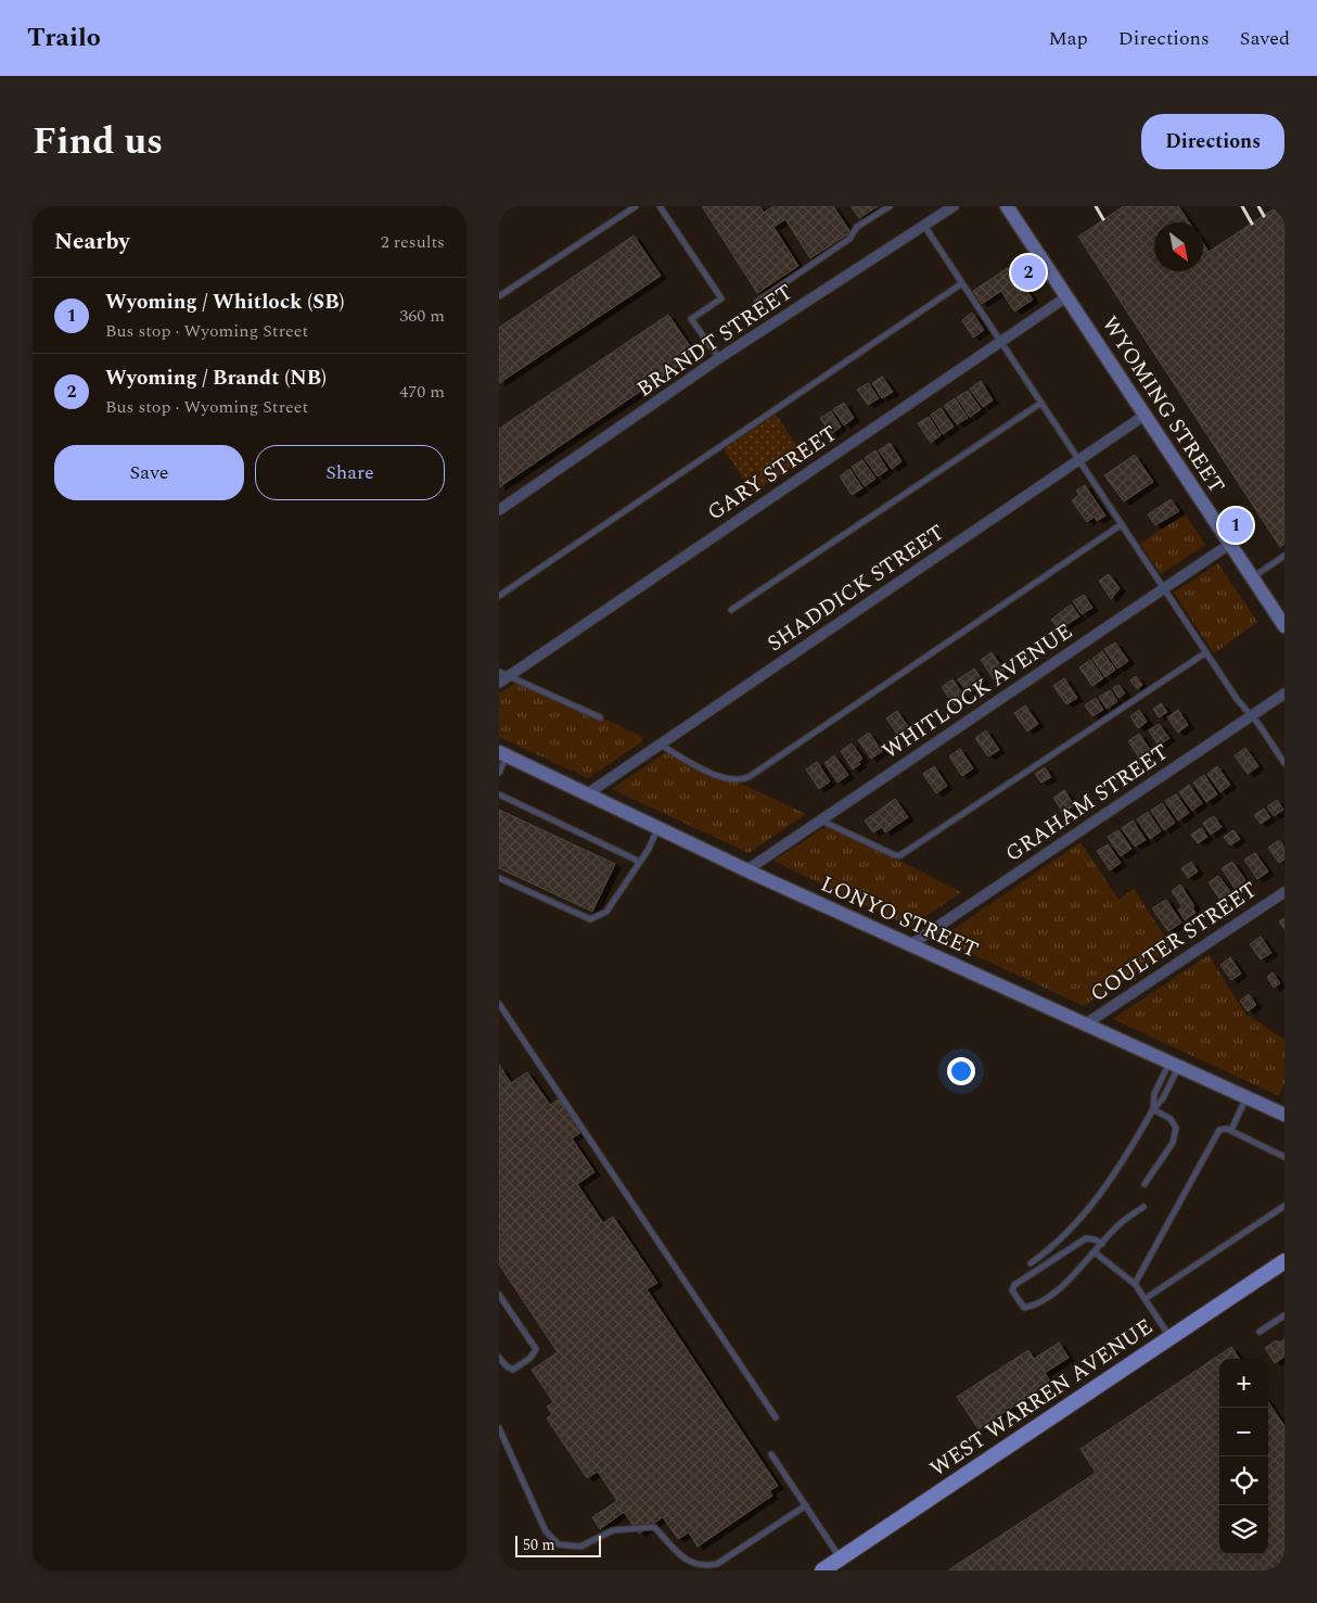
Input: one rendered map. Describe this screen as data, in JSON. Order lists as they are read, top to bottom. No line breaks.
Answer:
{"streets":{"main road":["WEST WARREN AVENUE"],"street":["BRANDT STREET","WYOMING STREET","GARY STREET","SHADDICK STREET","WHITLOCK AVENUE","GRAHAM STREET","LONYO STREET","COULTER STREET"]},"crossings":[["WYOMING STREET","GARY STREET"],["WYOMING STREET","SHADDICK STREET"],["WYOMING STREET","WHITLOCK AVENUE"],["SHADDICK STREET","LONYO STREET"],["WHITLOCK AVENUE","LONYO STREET"],["GRAHAM STREET","LONYO STREET"],["LONYO STREET","COULTER STREET"]],"scale_bar":"50 m","north":"bottom right","page":{"header":"Trailo","nav":["Map","Directions","Saved"],"title":"Find us","buttons":["Directions",["Save","Share"]],"heading":["Nearby","2 results"],"pins":["2","1"],"list":[{"mark":"1","name":"Wyoming / Whitlock (SB)","note":"Bus stop · Wyoming Street","value":"360 m"},{"mark":"2","name":"Wyoming / Brandt (NB)","note":"Bus stop · Wyoming Street","value":"470 m"}],"map_buttons":["+","−"],"scale":"50 m"}}
